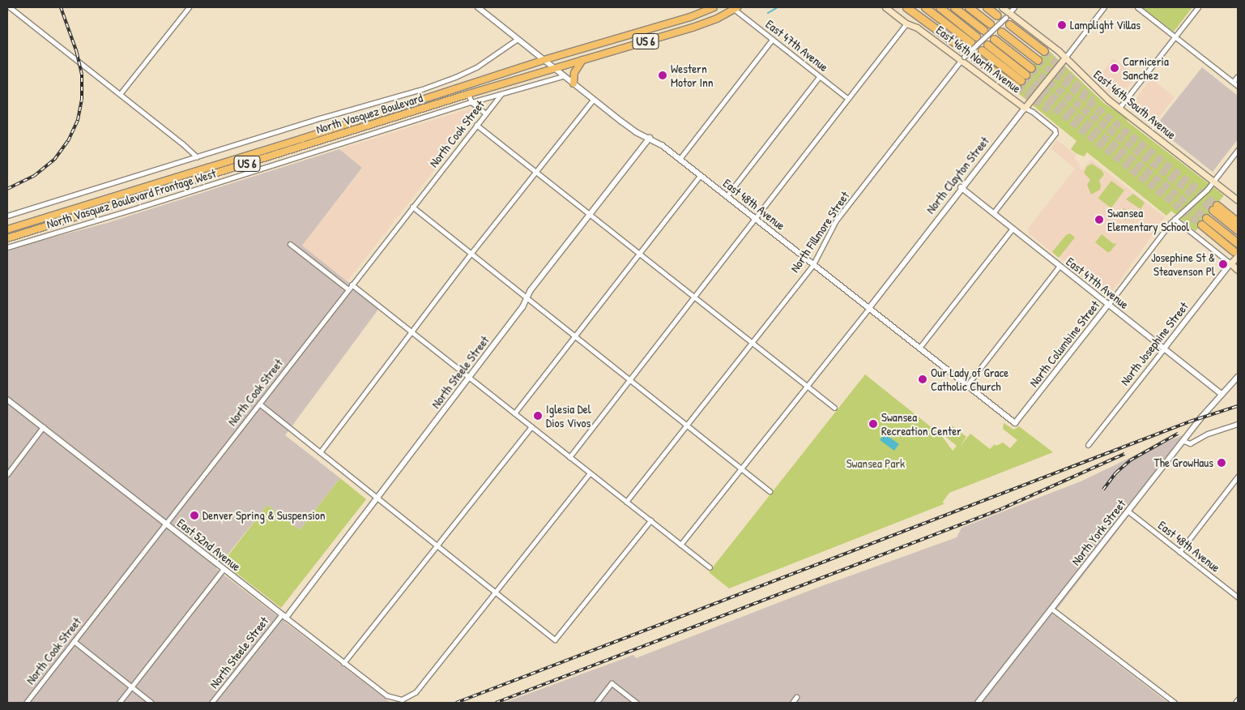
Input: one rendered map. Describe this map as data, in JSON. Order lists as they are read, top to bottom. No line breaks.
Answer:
{"streets":{"highway":["US 6","North Vasquez Boulevard"],"main road":["East 46th North Avenue","East 46th South Avenue","North Clayton Street"],"street":["East 47th Avenue","North Cook Street","North Vasquez Boulevard Frontage West","East 48th Avenue","North Fillmore Street","North Columbine Street","North Josephine Street","North Steele Street","North York Street","East 52nd Avenue"]},"crossings":[["East 47th Avenue","East 46th North Avenue"],["East 47th Avenue","North Vasquez Boulevard"],["East 47th Avenue","North Clayton Street"],["East 47th Avenue","North Columbine Street"],["East 47th Avenue","North Josephine Street"],["East 47th Avenue","North York Street"],["East 46th North Avenue","North Clayton Street"],["East 46th North Avenue","North Fillmore Street"],["East 46th South Avenue","North Clayton Street"],["East 46th South Avenue","North Fillmore Street"],["East 46th South Avenue","North Columbine Street"],["North Vasquez Boulevard","East 48th Avenue"],["North Cook Street","North Vasquez Boulevard Frontage West"],["North Cook Street","East 52nd Avenue"],["North Clayton Street","East 48th Avenue"],["North Vasquez Boulevard Frontage West","East 48th Avenue"],["East 48th Avenue","North Fillmore Street"],["East 48th Avenue","North Columbine Street"],["East 48th Avenue","North Steele Street"],["East 48th Avenue","North York Street"],["North Steele Street","East 52nd Avenue"]],"parks":["Swansea Park"],"places":["Lamplight Villas","Carniceria Sanchez","Western Motor Inn","Swansea Elementary School","Josephine St & Steavenson Pl","Our Lady of Grace Catholic Church","Iglesia Del Dios Vivos","Swansea Recreation Center","The GrowHaus","Denver Spring & Suspension"]}
